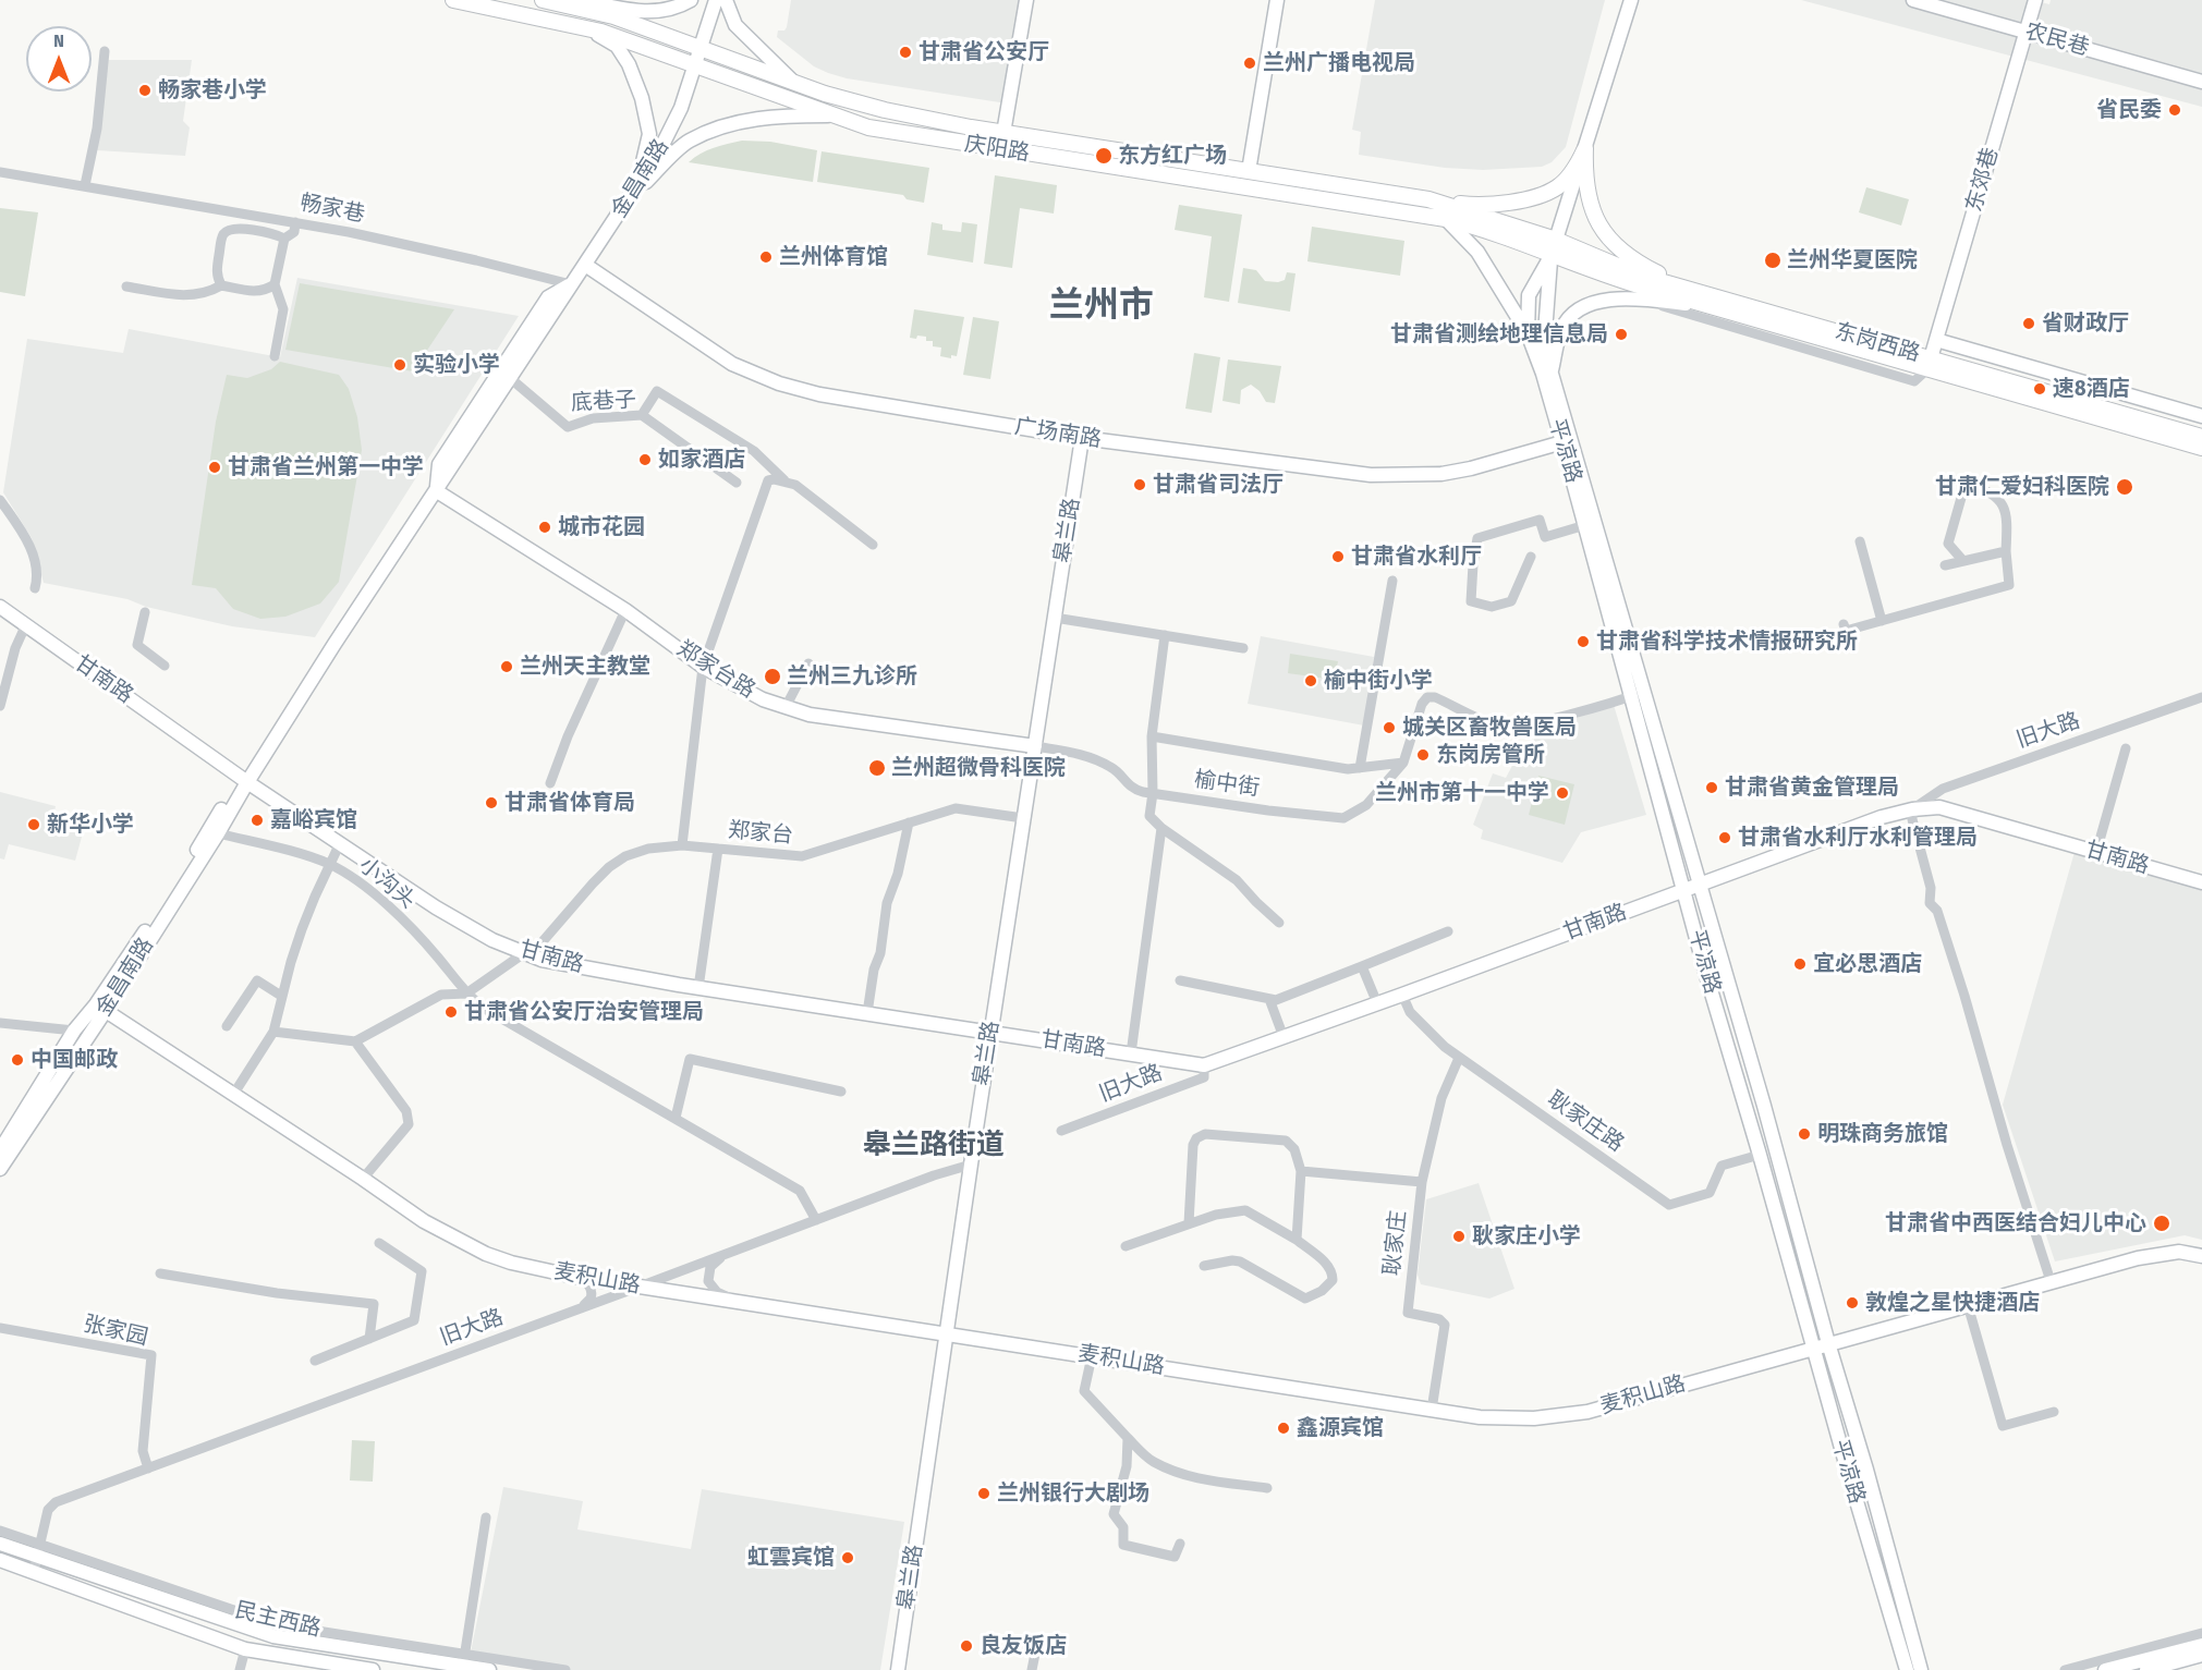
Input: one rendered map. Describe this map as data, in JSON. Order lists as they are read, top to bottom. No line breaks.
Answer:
{"streets":{"main road":["庆阳路","东岗西路","平凉路"],"street":["农民巷","金昌南路","东郊巷","畅家巷","底巷子","广场南路","皋兰路","郑家台路","甘南路","旧大路","榆中街","郑家台","小沟头","耿家庄路","耿家庄","麦积山路","张家园","民主西路"]},"crossings":[["农民巷","东郊巷"],["庆阳路","金昌南路"],["庆阳路","东岗西路"],["庆阳路","平凉路"],["金昌南路","畅家巷"],["金昌南路","底巷子"],["金昌南路","广场南路"],["金昌南路","郑家台路"],["金昌南路","甘南路"],["金昌南路","小沟头"],["金昌南路","麦积山路"],["东郊巷","东岗西路"],["东岗西路","平凉路"],["广场南路","平凉路"],["广场南路","皋兰路"],["平凉路","甘南路"],["平凉路","榆中街"],["平凉路","耿家庄路"],["平凉路","麦积山路"],["皋兰路","郑家台路"],["皋兰路","甘南路"],["皋兰路","旧大路"],["皋兰路","榆中街"],["皋兰路","郑家台"],["皋兰路","麦积山路"],["郑家台路","榆中街"],["甘南路","旧大路"],["甘南路","郑家台"],["甘南路","耿家庄路"],["旧大路","小沟头"],["旧大路","麦积山路"],["旧大路","张家园"],["旧大路","民主西路"],["郑家台","小沟头"],["耿家庄路","耿家庄"],["耿家庄","麦积山路"]],"districts":["兰州市","皋兰路街道"],"places":["甘肃省公安厅","兰州广播电视局","畅家巷小学","省民委","东方红广场","兰州体育馆","兰州华夏医院","省财政厅","甘肃省测绘地理信息局","实验小学","速8酒店","如家酒店","甘肃省兰州第一中学","甘肃省司法厅","甘肃仁爱妇科医院","城市花园","甘肃省水利厅","甘肃省科学技术情报研究所","兰州天主教堂","兰州三九诊所","榆中街小学","城关区畜牧兽医局","东岗房管所","兰州超微骨科医院","甘肃省黄金管理局","兰州市第十一中学","甘肃省体育局","嘉峪宾馆","新华小学","甘肃省水利厅水利管理局","宜必思酒店","甘肃省公安厅治安管理局","中国邮政","明珠商务旅馆","甘肃省中西医结合妇儿中心","耿家庄小学","敦煌之星快捷酒店","鑫源宾馆","兰州银行大剧场","虹雲宾馆","良友饭店"],"north":"top"}
